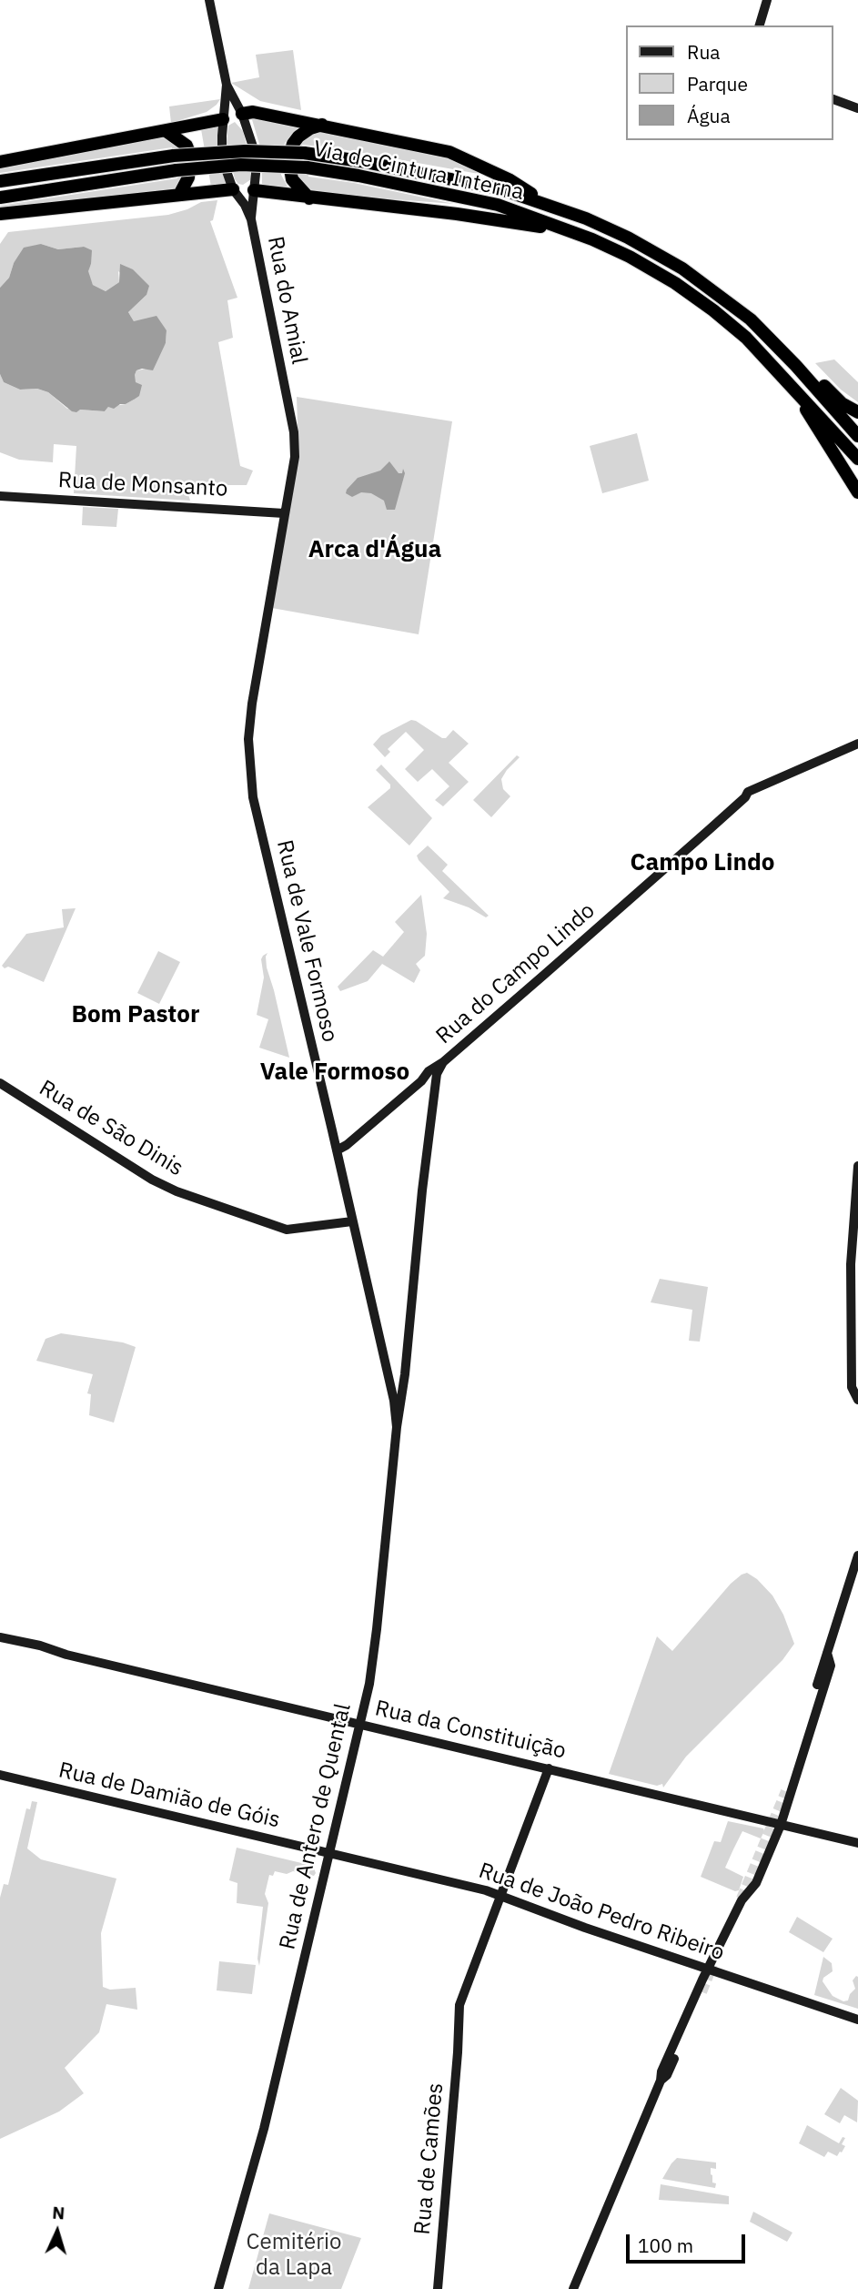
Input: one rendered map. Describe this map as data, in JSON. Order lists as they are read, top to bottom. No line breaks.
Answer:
{"streets":{"highway":["Via de Cintura Interna"],"main road":["Rua do Amial","Rua de Monsanto","Rua de Vale Formoso","Rua do Campo Lindo","Rua de São Dinis","Rua da Constituição","Rua de Damião de Góis","Rua de Antero de Quental","Rua de João Pedro Ribeiro","Rua de Camões"]},"crossings":[["Rua do Amial","Rua de Monsanto"],["Rua do Amial","Rua de Vale Formoso"],["Rua de Monsanto","Rua de Vale Formoso"],["Rua de Vale Formoso","Rua do Campo Lindo"],["Rua de Vale Formoso","Rua de São Dinis"],["Rua de Vale Formoso","Rua de Antero de Quental"],["Rua do Campo Lindo","Rua de Antero de Quental"],["Rua da Constituição","Rua de Antero de Quental"],["Rua da Constituição","Rua de Camões"],["Rua de Damião de Góis","Rua de Antero de Quental"],["Rua de Damião de Góis","Rua de João Pedro Ribeiro"],["Rua de Antero de Quental","Rua de João Pedro Ribeiro"],["Rua de João Pedro Ribeiro","Rua de Camões"]],"districts":["Arca d'Água","Campo Lindo","Bom Pastor","Vale Formoso"],"parks":["Cemitério da Lapa"],"legend":["Rua","Parque","Água"],"scale_bar":"100 m","north":"top"}
